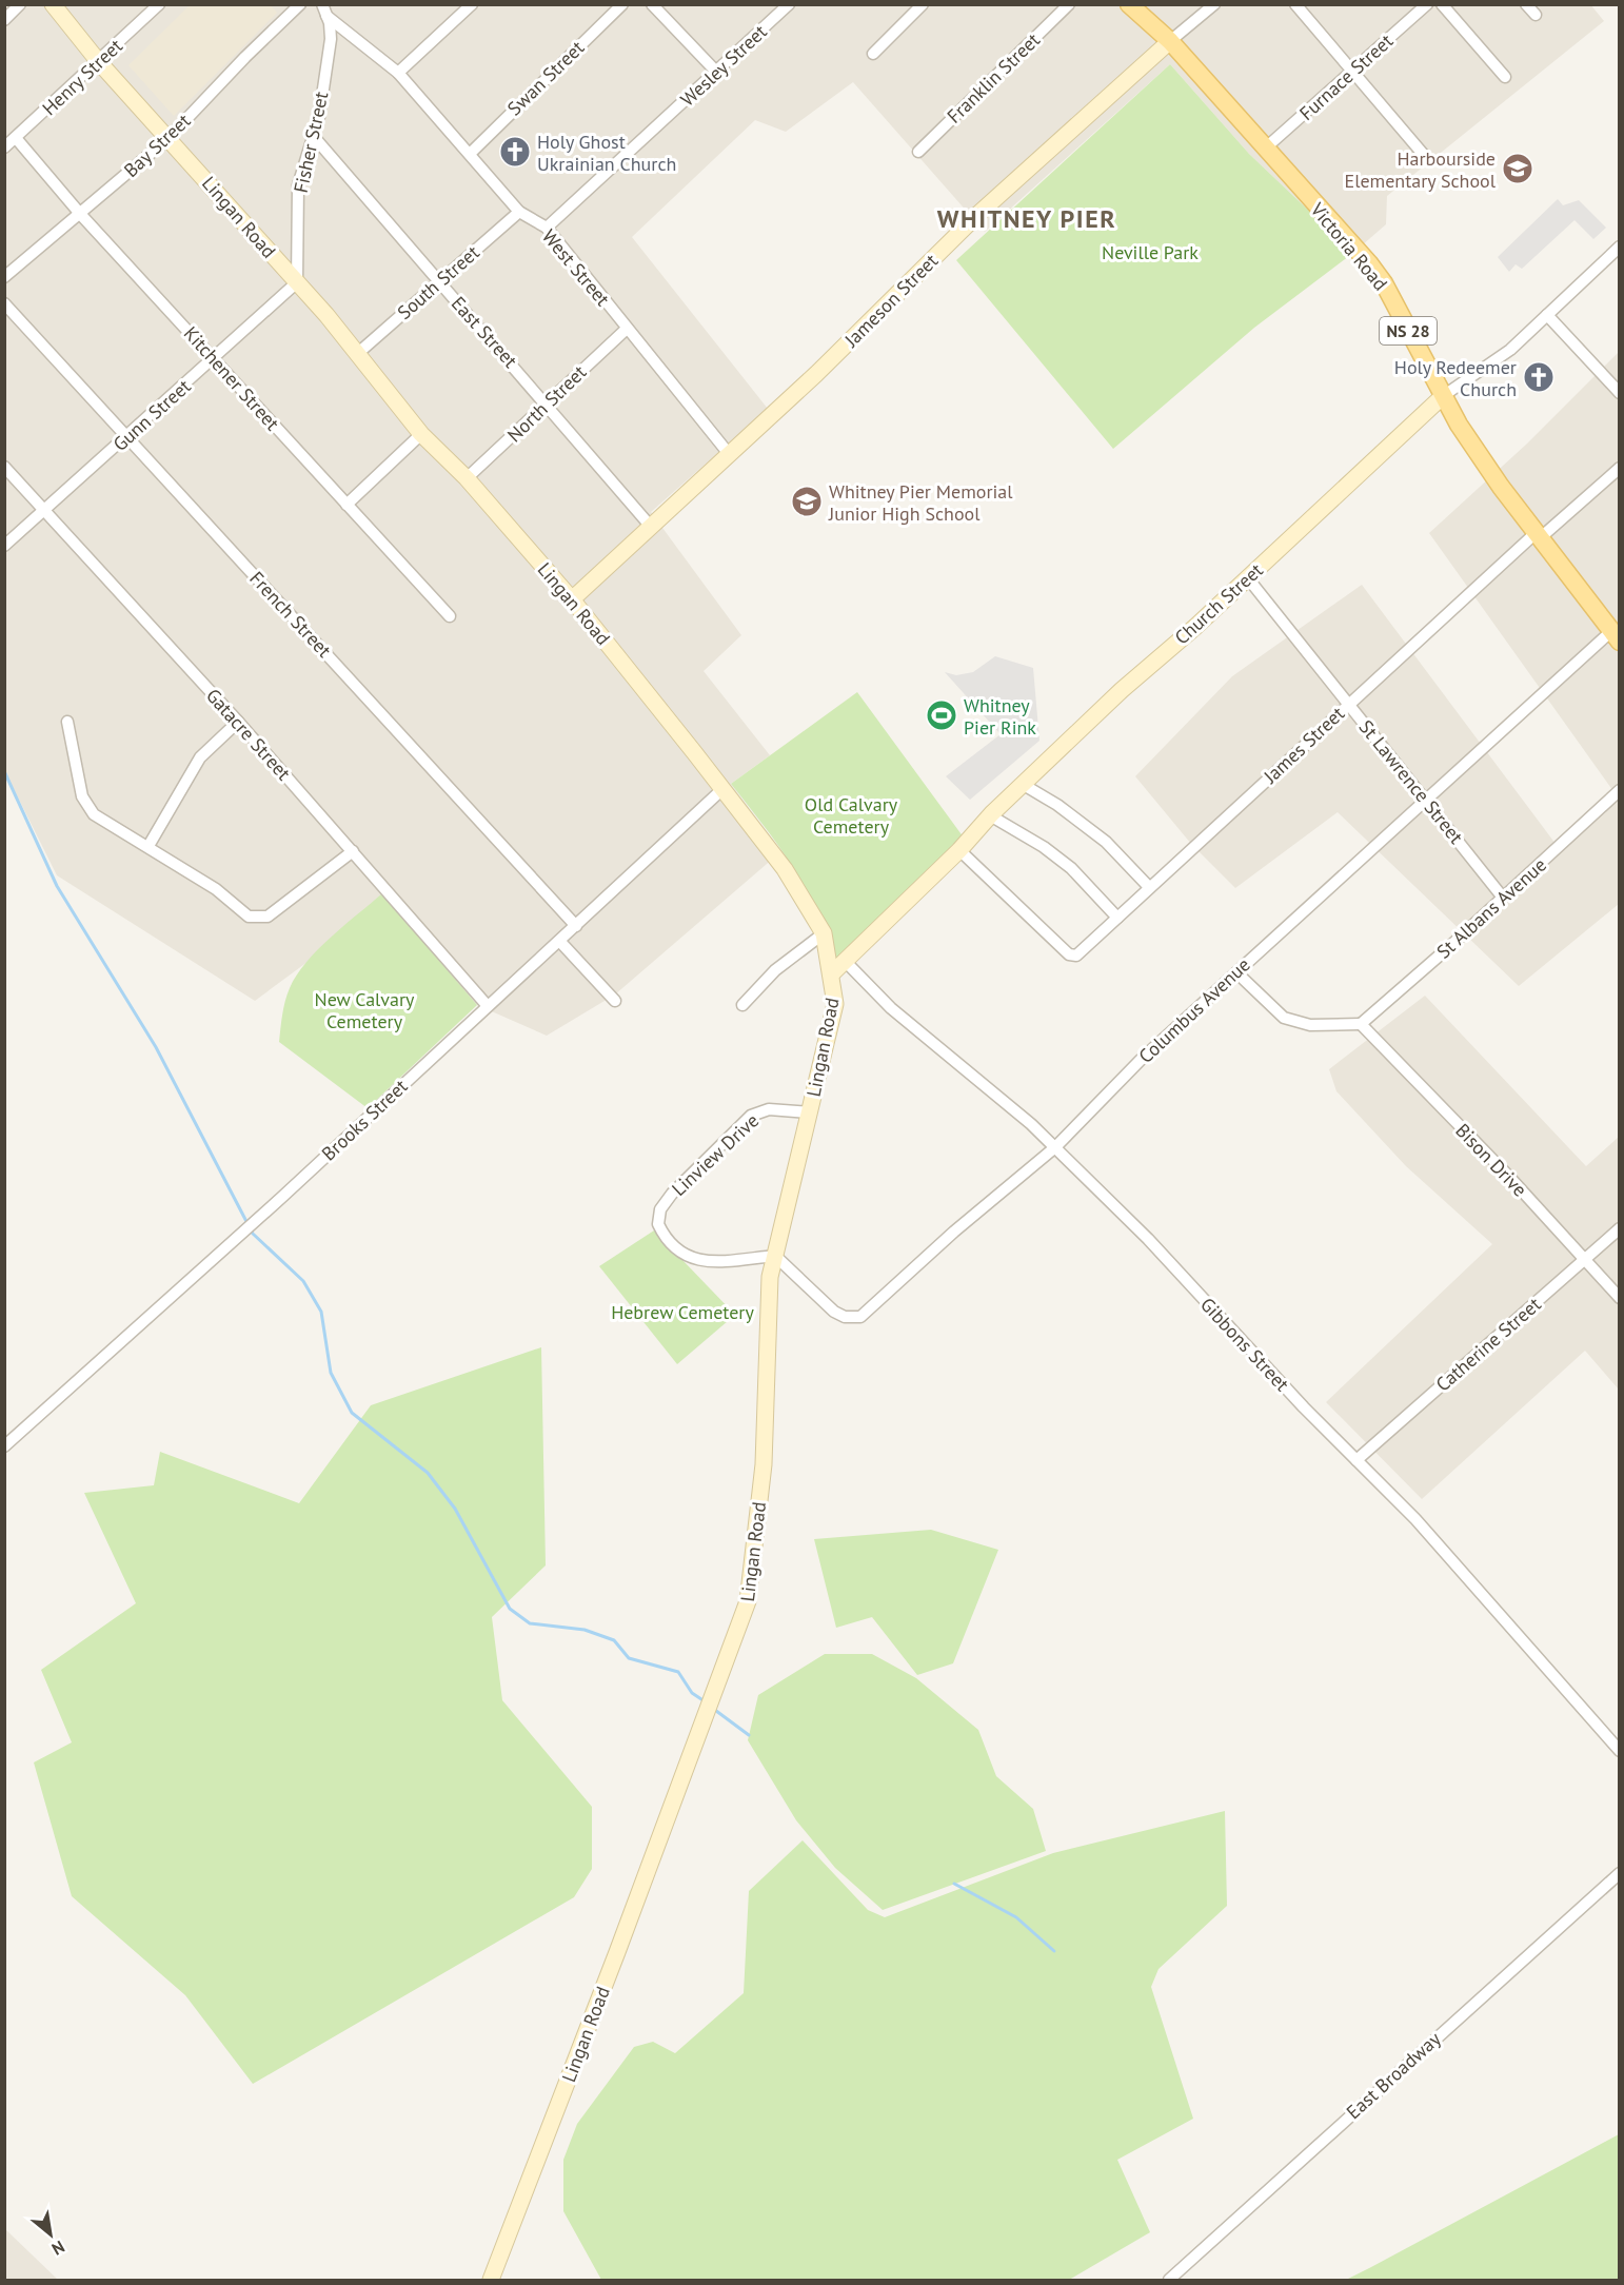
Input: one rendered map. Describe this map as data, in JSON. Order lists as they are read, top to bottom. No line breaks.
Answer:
{"streets":{"main road":["Victoria Road","NS 28"],"street":["Wesley Street","Henry Street","Furnace Street","Swan Street","Franklin Street","Fisher Street","Bay Street","Lingan Road","West Street","South Street","Jameson Street","East Street","Kitchener Street","North Street","Gunn Street","Church Street","French Street","Gatacre Street","James Street","St Lawrence Street","St Albans Avenue","Columbus Avenue","Brooks Street","Linview Drive","Bison Drive","Gibbons Street","Catherine Street","East Broadway"]},"crossings":[["Wesley Street","West Street"],["Henry Street","Lingan Road"],["Henry Street","Kitchener Street"],["Furnace Street","Victoria Road"],["Swan Street","West Street"],["Fisher Street","Lingan Road"],["Fisher Street","West Street"],["Fisher Street","East Street"],["Fisher Street","Gunn Street"],["Bay Street","Lingan Road"],["Bay Street","Kitchener Street"],["Lingan Road","South Street"],["Lingan Road","Jameson Street"],["Lingan Road","North Street"],["Lingan Road","Gunn Street"],["Lingan Road","Church Street"],["Lingan Road","Columbus Avenue"],["Lingan Road","Brooks Street"],["Lingan Road","Linview Drive"],["Victoria Road","Jameson Street"],["Victoria Road","Church Street"],["Victoria Road","James Street"],["Victoria Road","Columbus Avenue"],["West Street","South Street"],["West Street","Jameson Street"],["West Street","North Street"],["South Street","East Street"],["Jameson Street","East Street"],["East Street","North Street"],["Kitchener Street","Gunn Street"],["Gunn Street","French Street"],["Gunn Street","Gatacre Street"],["Church Street","James Street"],["Church Street","St Lawrence Street"],["Church Street","Gibbons Street"],["French Street","Brooks Street"],["Gatacre Street","Brooks Street"],["James Street","St Lawrence Street"],["St Lawrence Street","St Albans Avenue"],["St Lawrence Street","Columbus Avenue"],["St Albans Avenue","Bison Drive"],["Columbus Avenue","Linview Drive"],["Columbus Avenue","Gibbons Street"],["Bison Drive","Catherine Street"],["Gibbons Street","Catherine Street"]],"districts":["WHITNEY PIER"],"parks":["Neville Park","Old Calvary Cemetery","New Calvary Cemetery","Hebrew Cemetery"],"places":{"church":["Holy Ghost Ukrainian Church","Holy Redeemer Church"],"school or university":["Harbourside Elementary School","Whitney Pier Memorial Junior High School"],"sports":["Whitney Pier Rink"]},"north":"bottom right"}
